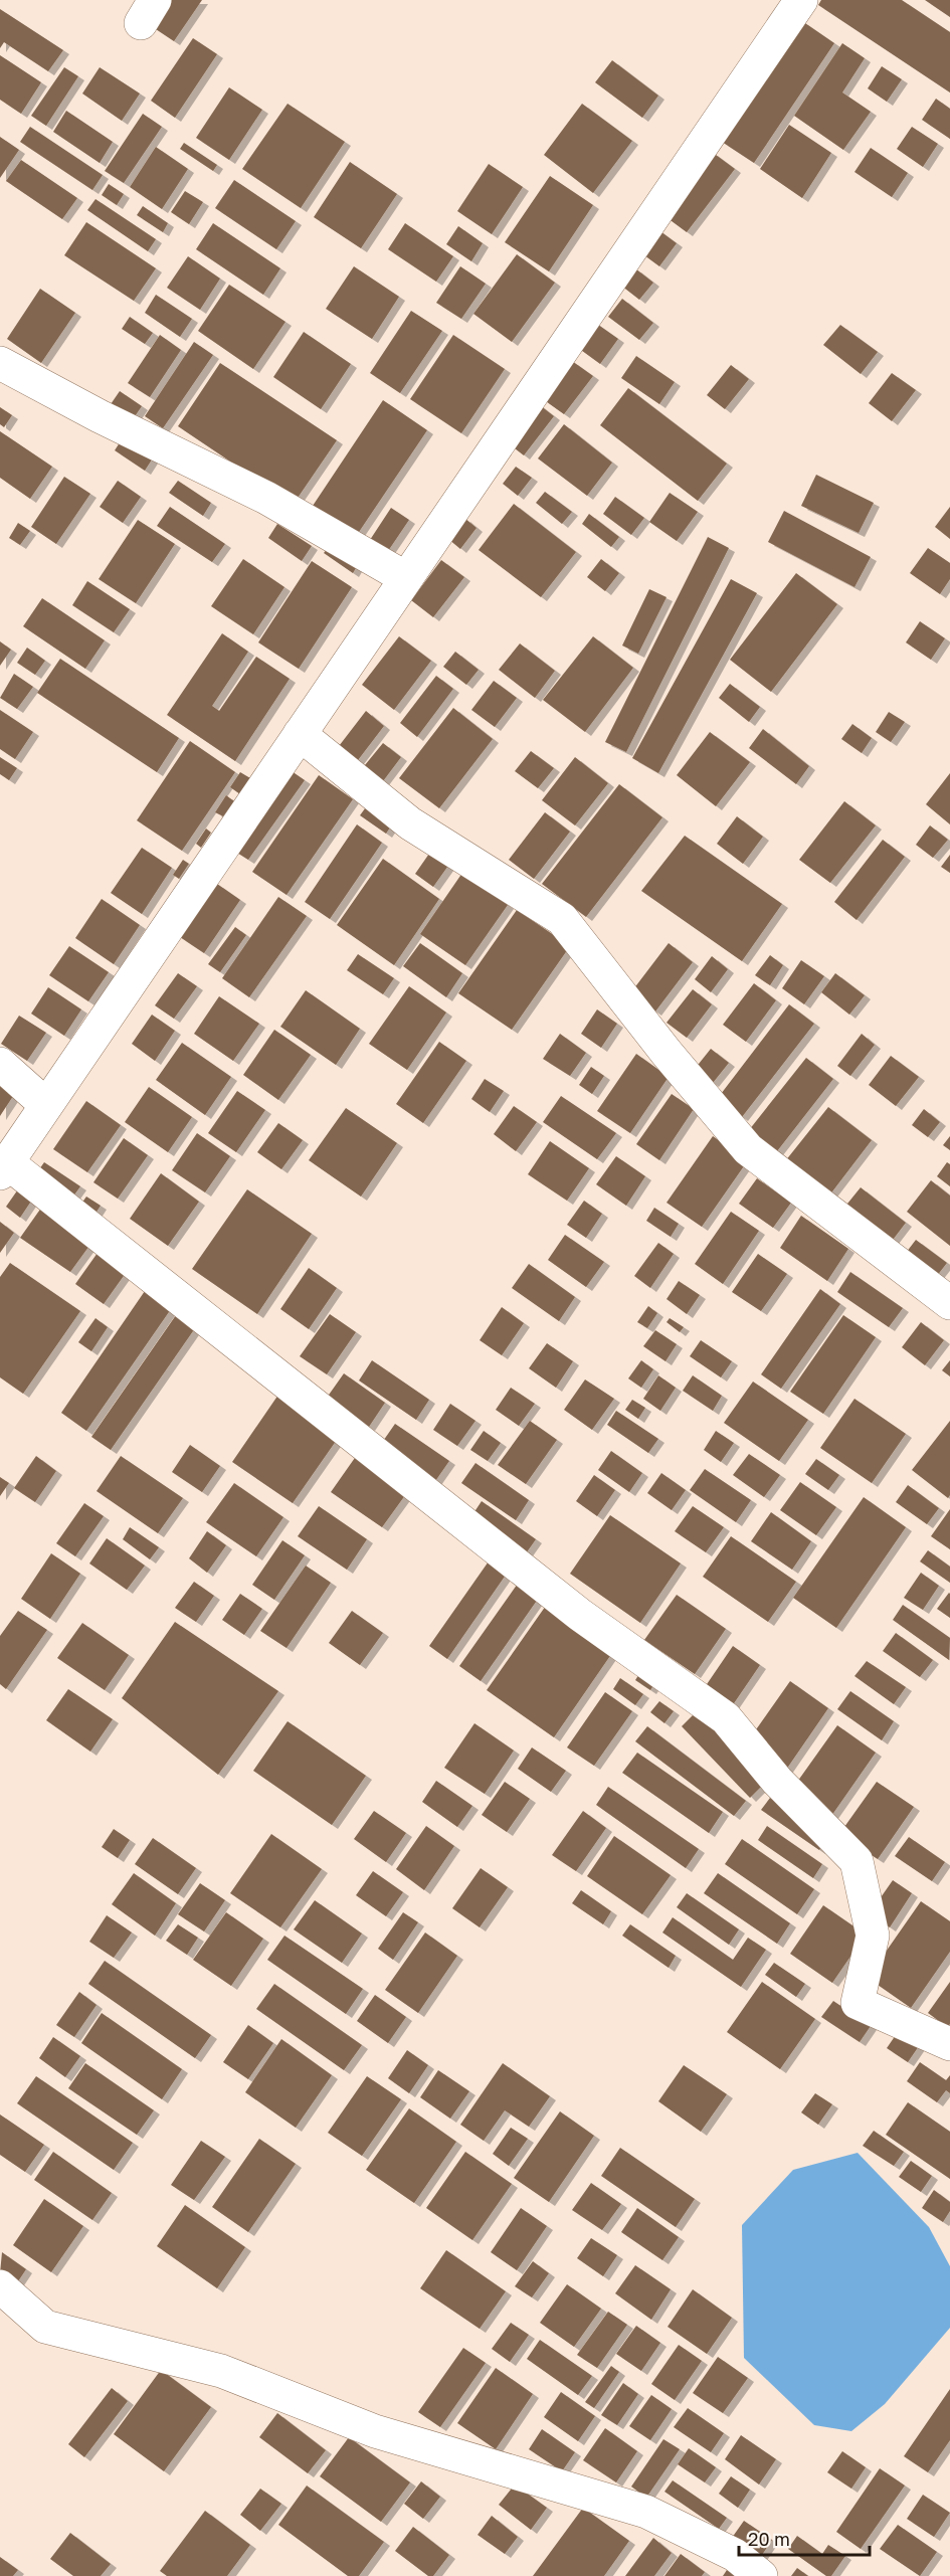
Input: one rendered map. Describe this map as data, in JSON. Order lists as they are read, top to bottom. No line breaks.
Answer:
{"scale_bar":"20 m"}
